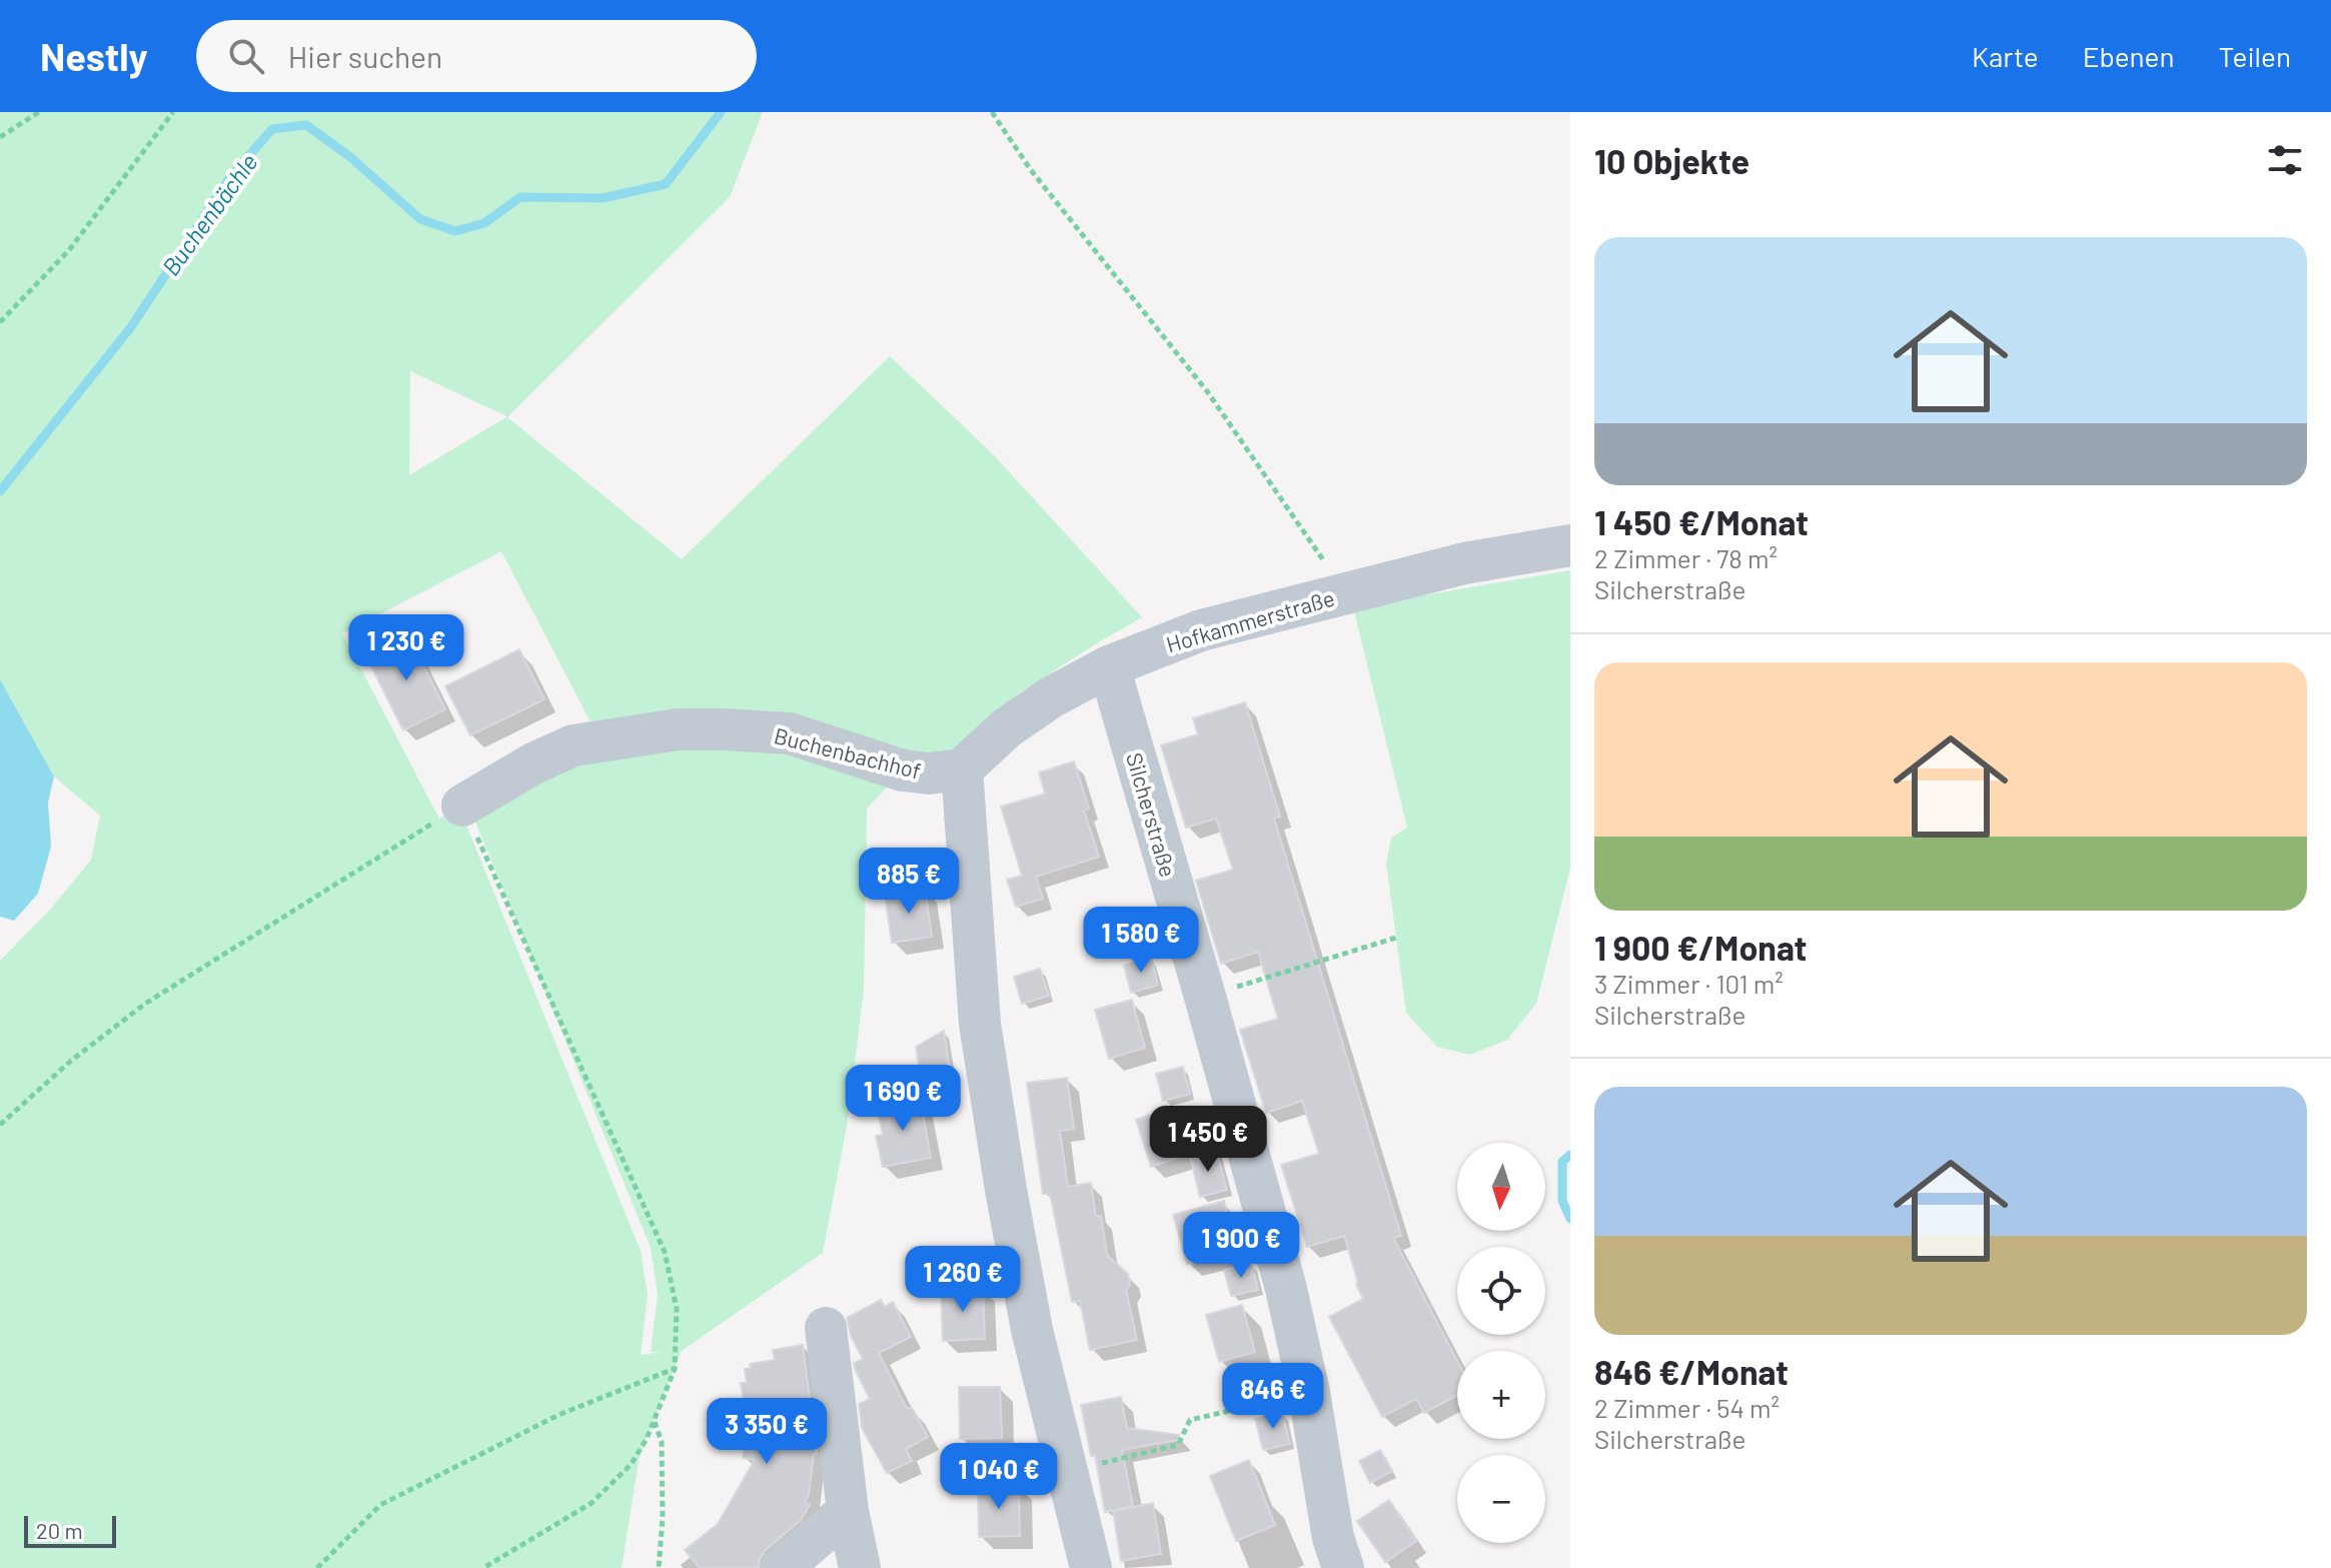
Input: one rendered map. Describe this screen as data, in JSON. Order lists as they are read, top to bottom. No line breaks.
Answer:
{"streets":{"street":["Hofkammerstraße","Buchenbachhof","Silcherstraße"]},"crossings":[["Hofkammerstraße","Buchenbachhof"],["Hofkammerstraße","Silcherstraße"]],"water":["Buchenbächle"],"scale_bar":"20 m","north":"bottom","page":{"header":"Nestly","search":"Hier suchen","nav":["Karte","Ebenen","Teilen"],"heading":"10 Objekte","list":[{"name":"1 450 €/Monat","note":"2 Zimmer · 78 m² · Silcherstraße"},{"name":"1 900 €/Monat","note":"3 Zimmer · 101 m² · Silcherstraße"},{"name":"846 €/Monat","note":"2 Zimmer · 54 m² · Silcherstraße"}],"price":["1 230 €","885 €","1 580 €","1 690 €","1 450 €","1 900 €","1 260 €","846 €","3 350 €","1 040 €"],"map_buttons":["+","−"],"scale":"20 m"}}
